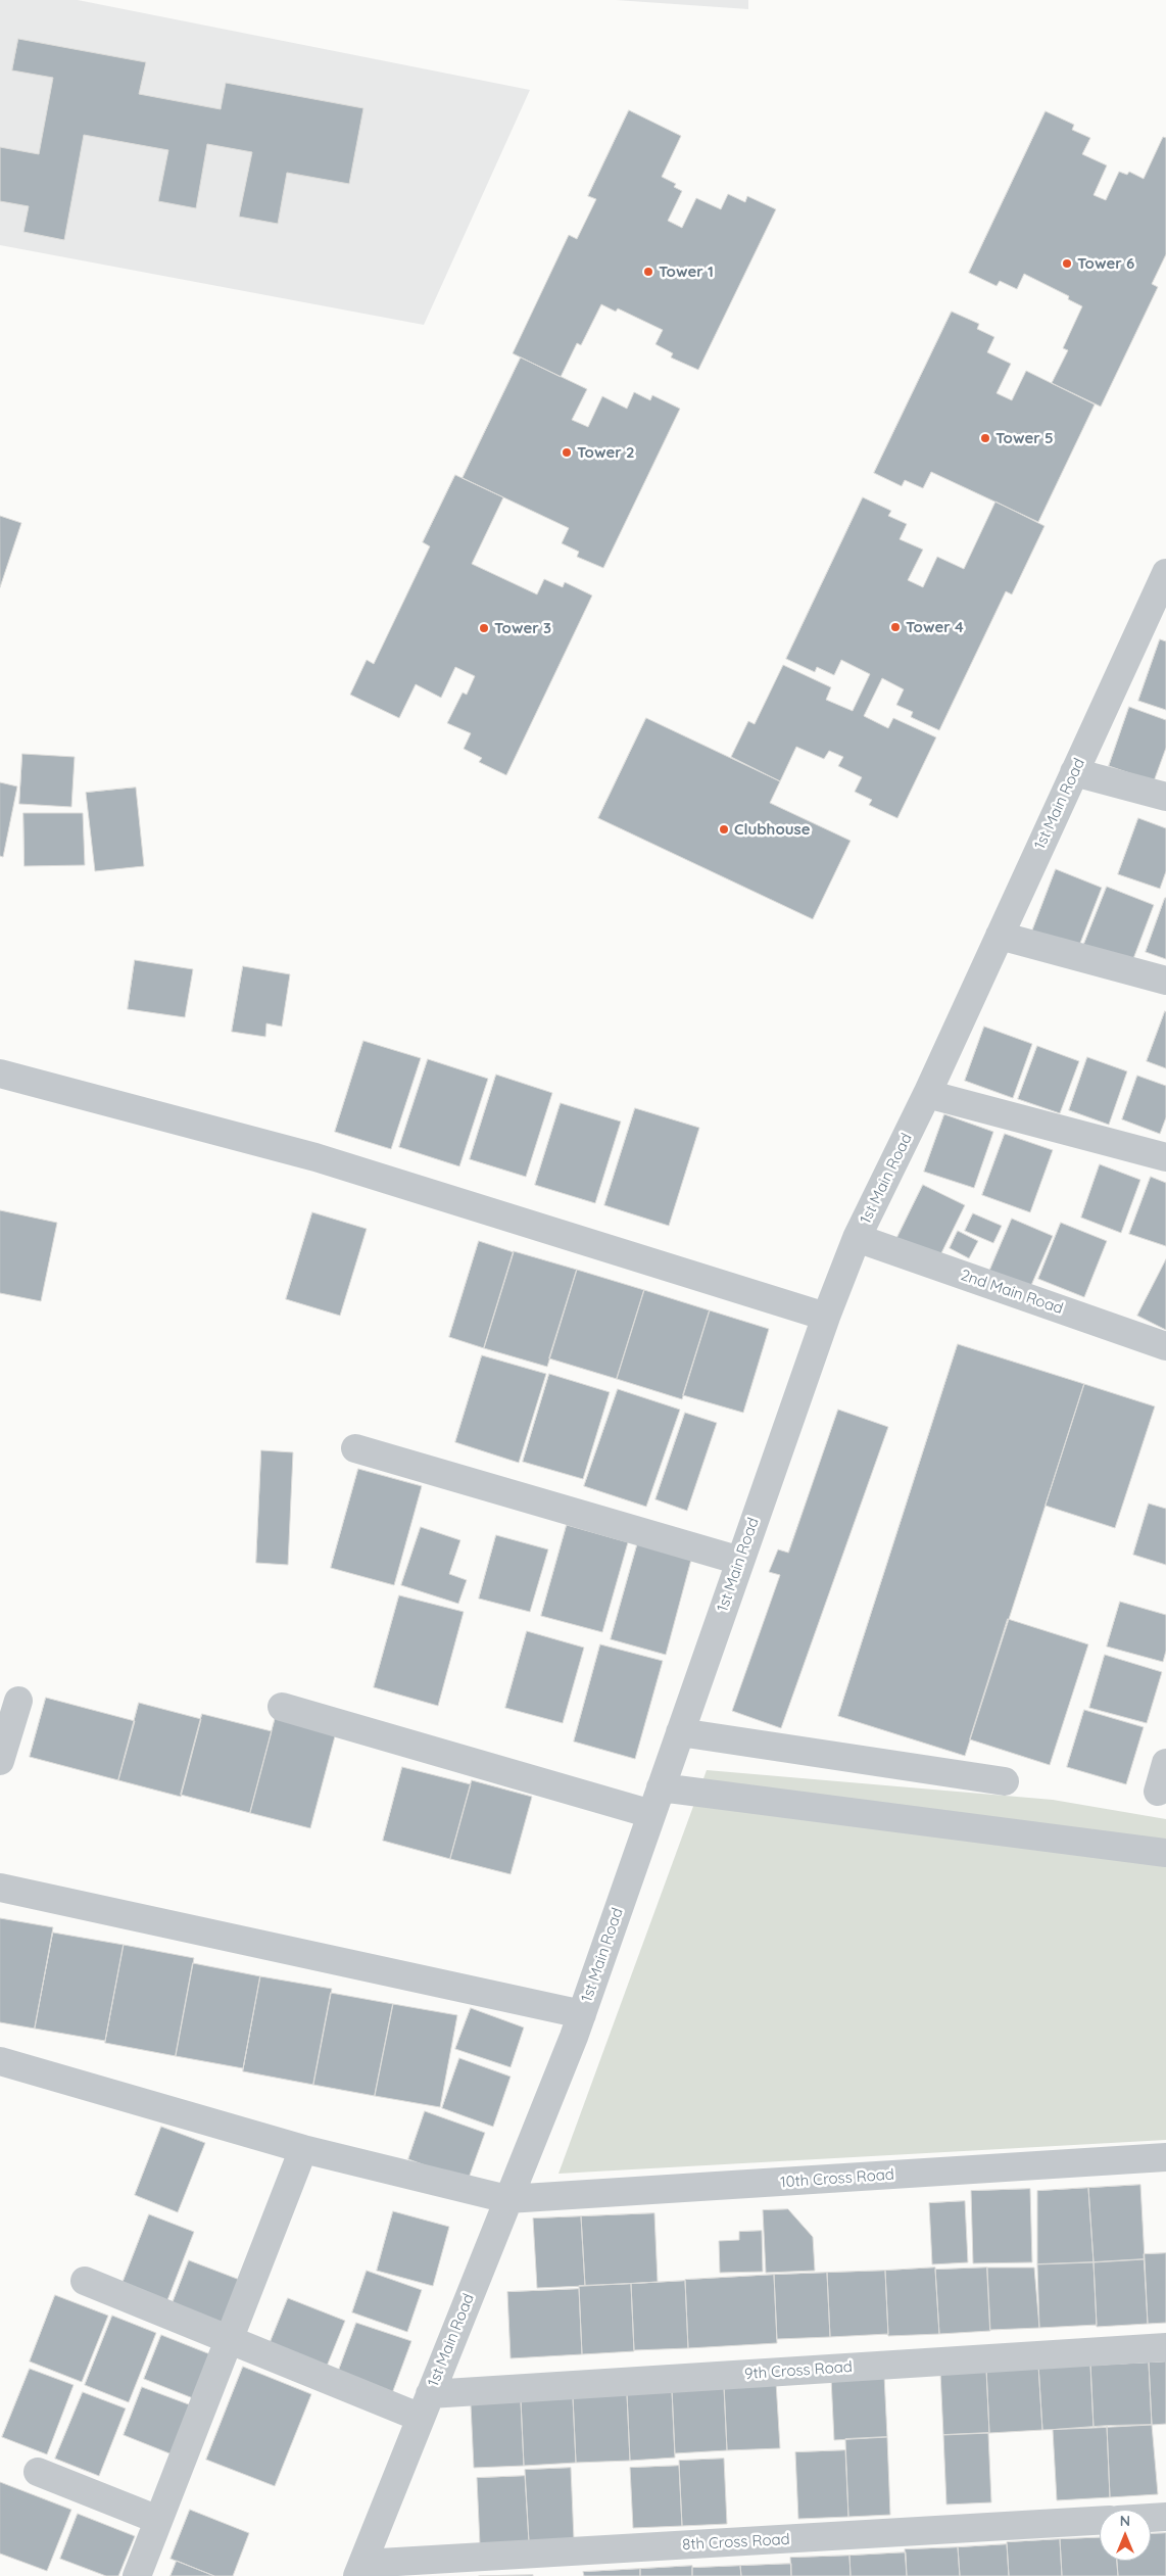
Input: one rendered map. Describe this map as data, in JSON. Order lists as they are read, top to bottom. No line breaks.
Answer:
{"streets":{"street":["1st Main Road","2nd Main Road","10th Cross Road","9th Cross Road","8th Cross Road"]},"crossings":[["1st Main Road","2nd Main Road"],["1st Main Road","10th Cross Road"],["1st Main Road","9th Cross Road"],["1st Main Road","8th Cross Road"]],"places":["Tower 6","Tower 1","Tower 5","Tower 2","Tower 4","Tower 3","Clubhouse"],"north":"top"}
